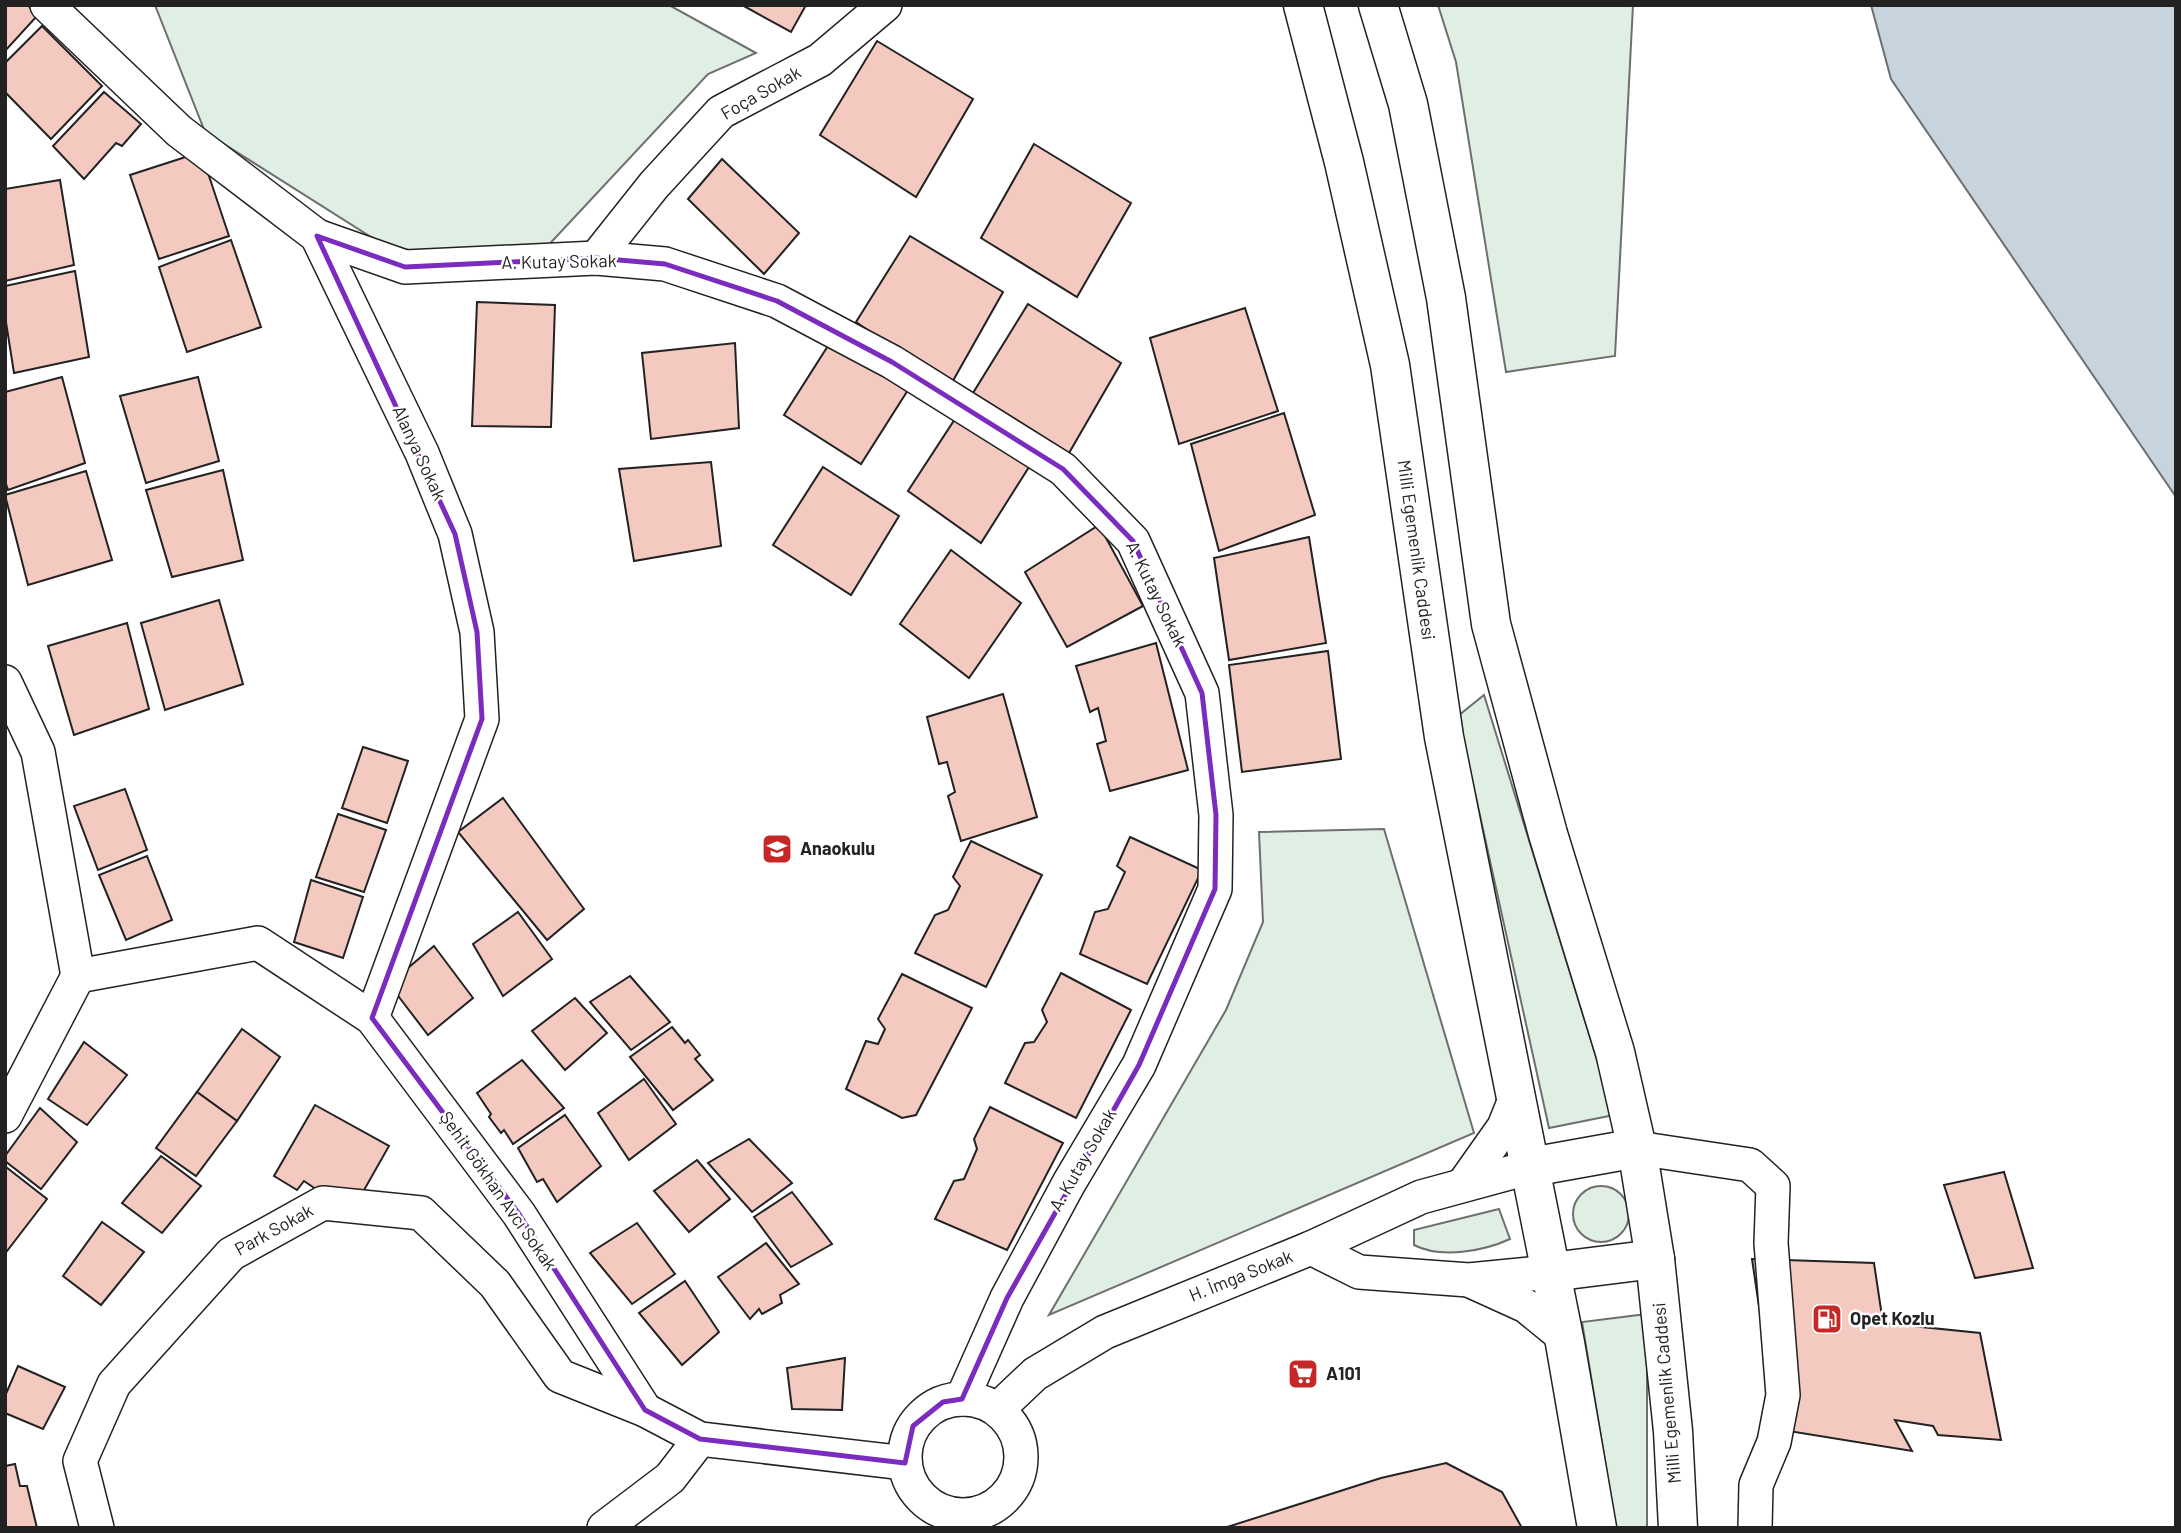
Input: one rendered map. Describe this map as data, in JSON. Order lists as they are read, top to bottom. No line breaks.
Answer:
{"streets":{"highway":["Milli Egemenlik Caddesi"],"street":["Foça Sokak","A. Kutay Sokak","Alanya Sokak","Şehit Gökhan Avcı Sokak","Park Sokak","H. İmga Sokak"]},"crossings":[["Foça Sokak","A. Kutay Sokak"],["A. Kutay Sokak","Alanya Sokak"],["A. Kutay Sokak","Şehit Gökhan Avcı Sokak"],["A. Kutay Sokak","H. İmga Sokak"],["Alanya Sokak","Şehit Gökhan Avcı Sokak"],["Milli Egemenlik Caddesi","H. İmga Sokak"],["Şehit Gökhan Avcı Sokak","Park Sokak"],["Şehit Gökhan Avcı Sokak","H. İmga Sokak"]],"places":{"school or university":["Anaokulu"],"fuel station":["Opet Kozlu"],"supermarket":["A101"]}}
